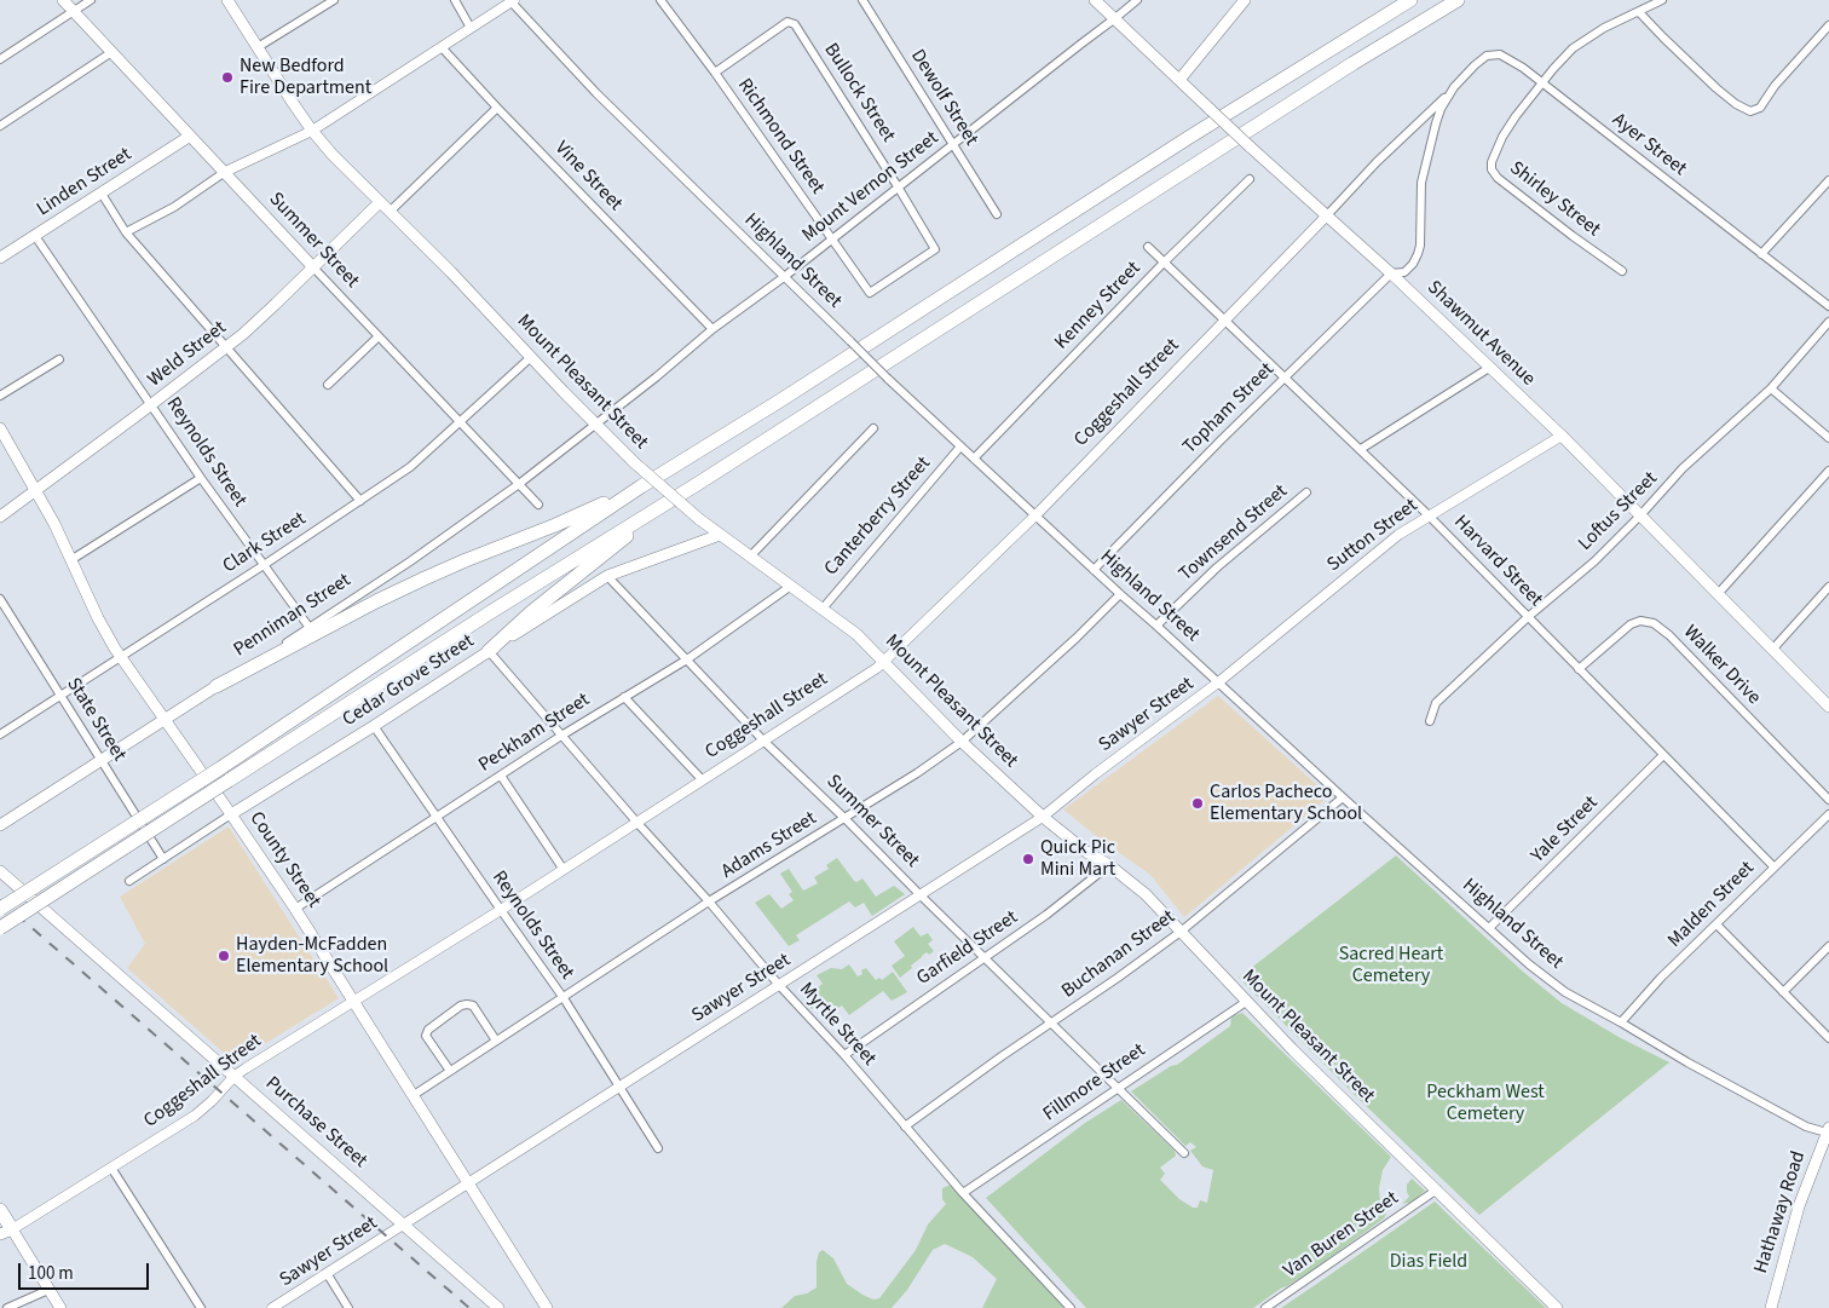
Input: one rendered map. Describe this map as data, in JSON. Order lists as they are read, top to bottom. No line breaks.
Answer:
{"streets":{"main road":["Linden Street","Summer Street","Shawmut Avenue","Weld Street","Mount Pleasant Street","Penniman Street","Cedar Grove Street","County Street","Purchase Street","Hathaway Road"],"street":["Bullock Street","Dewolf Street","Richmond Street","Ayer Street","Vine Street","Mount Vernon Street","Shirley Street","Highland Street","Kenney Street","Coggeshall Street","Topham Street","Reynolds Street","Loftus Street","Canterberry Street","Townsend Street","Sutton Street","Clark Street","Harvard Street","Walker Drive","Sawyer Street","State Street","Peckham Street","Yale Street","Adams Street","Malden Street","Garfield Street","Buchanan Street","Myrtle Street","Fillmore Street","Van Buren Street"]},"crossings":[["Bullock Street","Richmond Street"],["Bullock Street","Mount Vernon Street"],["Dewolf Street","Mount Vernon Street"],["Richmond Street","Mount Vernon Street"],["Ayer Street","Shirley Street"],["Ayer Street","Coggeshall Street"],["Ayer Street","Topham Street"],["Vine Street","Mount Vernon Street"],["Linden Street","Summer Street"],["Linden Street","Reynolds Street"],["Mount Vernon Street","Highland Street"],["Mount Vernon Street","Shawmut Avenue"],["Mount Vernon Street","Mount Pleasant Street"],["Mount Vernon Street","Penniman Street"],["Summer Street","Weld Street"],["Summer Street","Coggeshall Street"],["Summer Street","Clark Street"],["Summer Street","Penniman Street"],["Summer Street","Cedar Grove Street"],["Summer Street","Sawyer Street"],["Summer Street","Peckham Street"],["Summer Street","Adams Street"],["Summer Street","Garfield Street"],["Summer Street","Buchanan Street"],["Summer Street","Fillmore Street"],["Highland Street","Kenney Street"],["Highland Street","Coggeshall Street"],["Highland Street","Topham Street"],["Highland Street","Canterberry Street"],["Highland Street","Townsend Street"],["Highland Street","Sutton Street"],["Highland Street","Sawyer Street"],["Highland Street","Yale Street"],["Highland Street","Adams Street"],["Highland Street","Malden Street"],["Highland Street","Buchanan Street"],["Highland Street","Hathaway Road"],["Kenney Street","Harvard Street"],["Shawmut Avenue","Coggeshall Street"],["Shawmut Avenue","Topham Street"],["Shawmut Avenue","Loftus Street"],["Shawmut Avenue","Sutton Street"],["Weld Street","Mount Pleasant Street"],["Weld Street","Reynolds Street"],["Weld Street","County Street"],["Mount Pleasant Street","Coggeshall Street"],["Mount Pleasant Street","Canterberry Street"],["Mount Pleasant Street","Clark Street"],["Mount Pleasant Street","Penniman Street"],["Mount Pleasant Street","Cedar Grove Street"],["Mount Pleasant Street","Sawyer Street"],["Mount Pleasant Street","Peckham Street"],["Mount Pleasant Street","Adams Street"],["Mount Pleasant Street","Garfield Street"],["Mount Pleasant Street","Buchanan Street"],["Mount Pleasant Street","Fillmore Street"],["Mount Pleasant Street","Van Buren Street"],["Coggeshall Street","Topham Street"],["Coggeshall Street","Reynolds Street"],["Coggeshall Street","Harvard Street"],["Coggeshall Street","County Street"],["Coggeshall Street","Myrtle Street"],["Coggeshall Street","Purchase Street"],["Topham Street","Harvard Street"],["Reynolds Street","Clark Street"],["Reynolds Street","Penniman Street"],["Reynolds Street","Cedar Grove Street"],["Reynolds Street","Sawyer Street"],["Reynolds Street","Peckham Street"],["Reynolds Street","Adams Street"],["Loftus Street","Harvard Street"],["Sutton Street","Harvard Street"],["Sutton Street","Sawyer Street"],["Clark Street","State Street"],["Clark Street","County Street"],["Harvard Street","Walker Drive"],["Harvard Street","Yale Street"],["Harvard Street","Malden Street"],["Penniman Street","State Street"],["Penniman Street","County Street"],["Cedar Grove Street","State Street"],["Cedar Grove Street","County Street"],["Cedar Grove Street","Myrtle Street"],["Sawyer Street","County Street"],["Sawyer Street","Myrtle Street"],["Sawyer Street","Purchase Street"],["Peckham Street","County Street"],["Peckham Street","Myrtle Street"],["Adams Street","County Street"],["Adams Street","Myrtle Street"],["Garfield Street","Myrtle Street"],["Buchanan Street","Myrtle Street"],["Myrtle Street","Fillmore Street"]],"parks":["Sacred Heart Cemetery","Peckham West Cemetery","Dias Field"],"places":["New Bedford Fire Department","Carlos Pacheco Elementary School","Quick Pic Mini Mart","Hayden-McFadden Elementary School"],"scale_bar":"100 m"}
